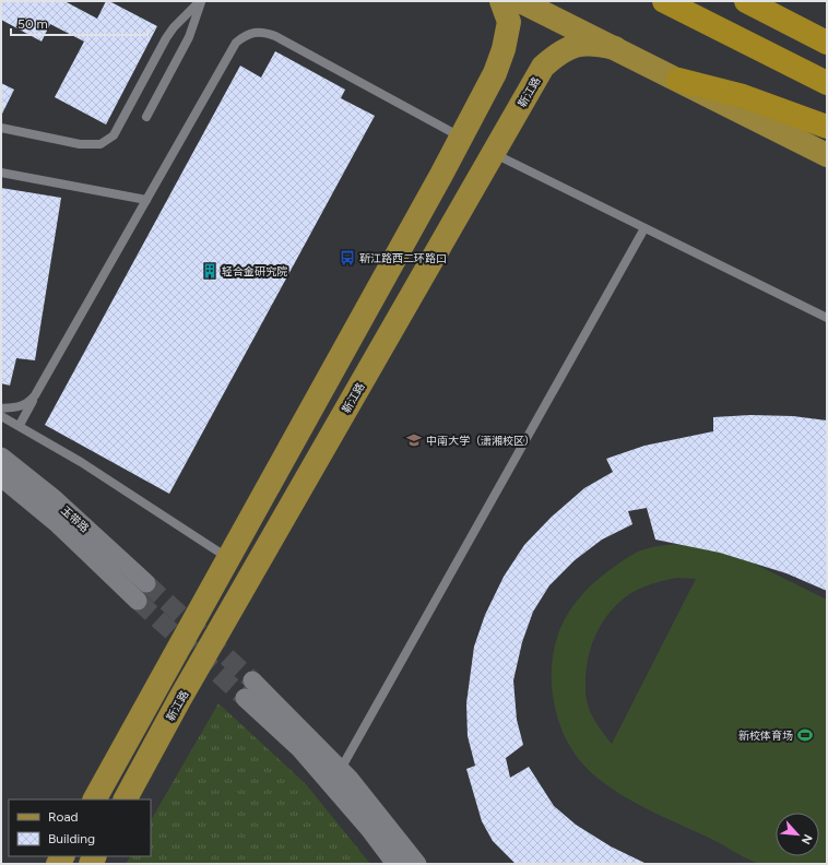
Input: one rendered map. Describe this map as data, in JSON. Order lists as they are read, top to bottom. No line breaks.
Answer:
{"streets":{"main road":["靳江路"],"street":["玉带路"]},"places":{"bus stop":["靳江路西二环路口"],"building":["轻合金研究院"],"school or university":["中南大学（潇湘校区）"],"sports":["新校体育场"]},"legend":["Road","Building"],"scale_bar":"50 m","north":"bottom right"}
